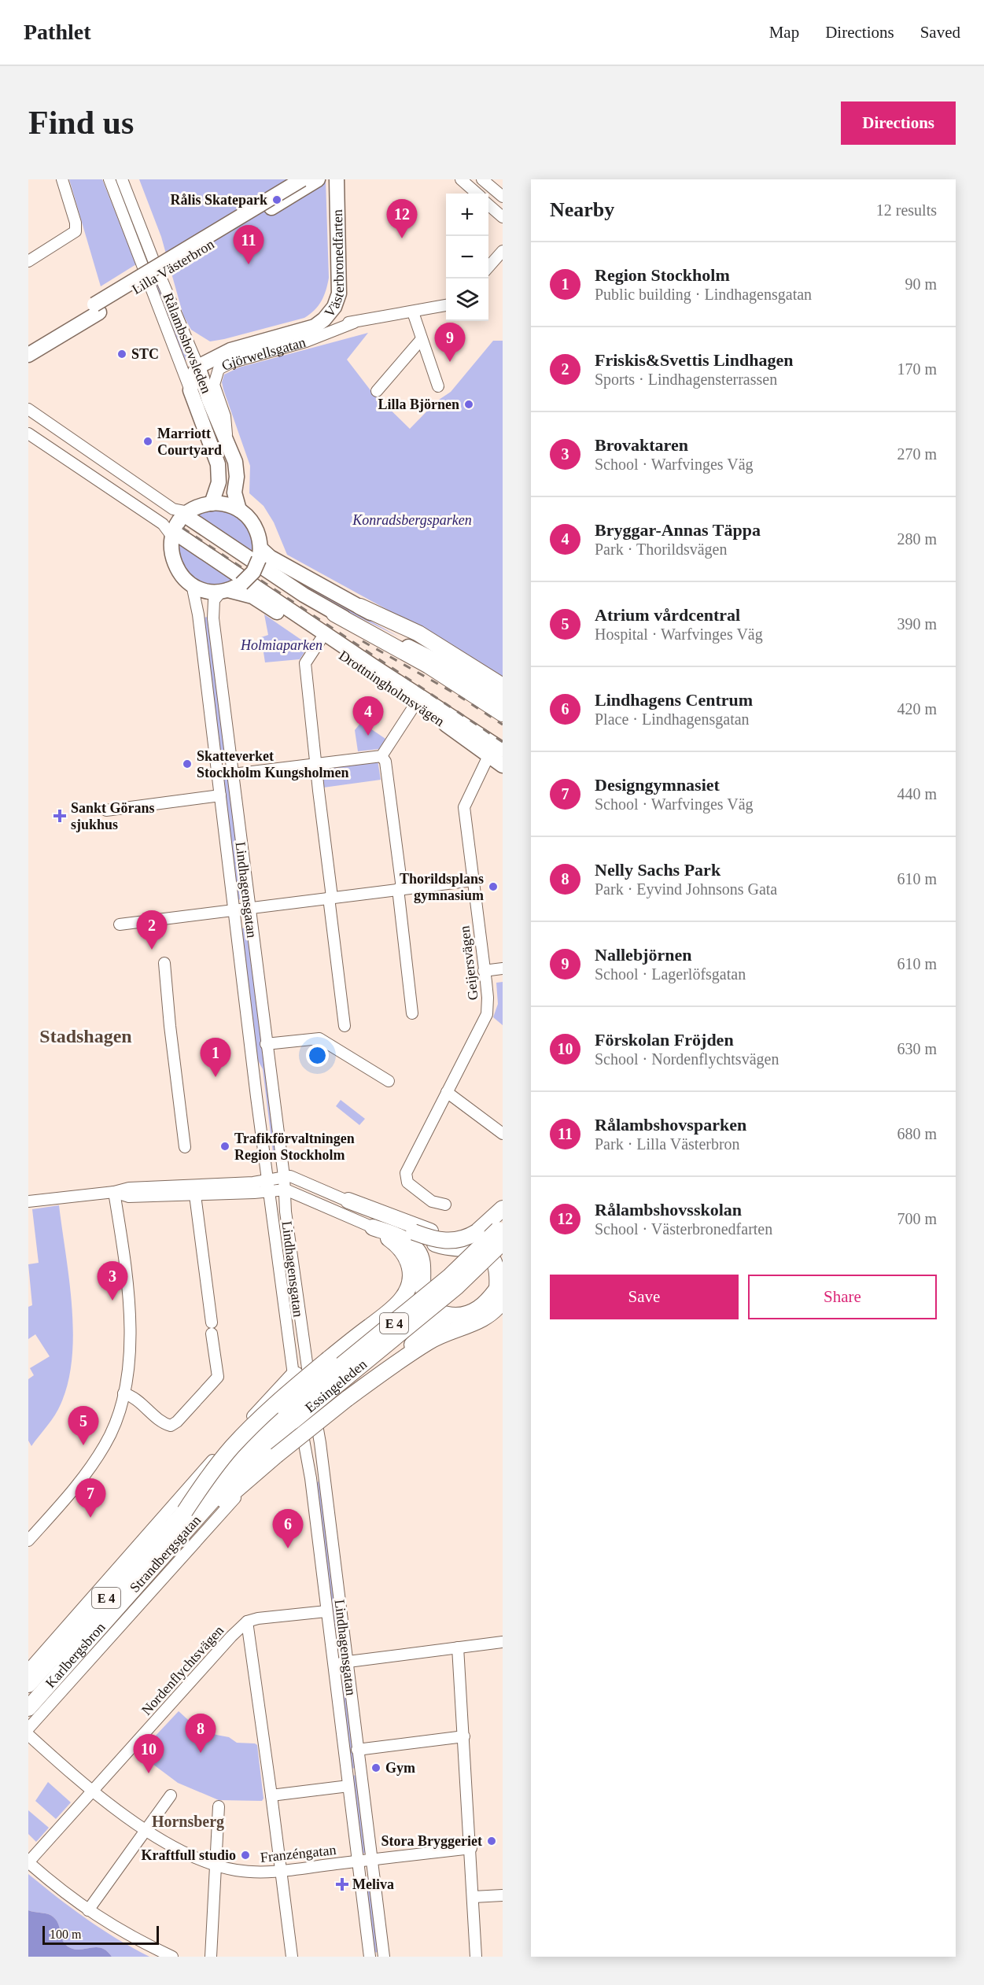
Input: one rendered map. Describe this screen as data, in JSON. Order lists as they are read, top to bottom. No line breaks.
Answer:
{"streets":{"highway":["E 4","Essingeleden","Karlbergsbron"],"main road":["Västerbronedfarten","Lilla Västerbron","Rålambshovsleden","Gjörwellsgatan","Drottningholmsvägen"],"street":["Lindhagensgatan","Geijersvägen","Strandbergsgatan","Nordenflychtsvägen","Franzéngatan"]},"crossings":[["Västerbronedfarten","Gjörwellsgatan"],["Rålambshovsleden","Gjörwellsgatan"],["Drottningholmsvägen","Lindhagensgatan"],["Drottningholmsvägen","Geijersvägen"],["Lindhagensgatan","Strandbergsgatan"],["Lindhagensgatan","Franzéngatan"],["Essingeleden","Karlbergsbron"],["Nordenflychtsvägen","Franzéngatan"]],"districts":["Stadshagen","Hornsberg"],"parks":["Konradsbergsparken","Holmiaparken"],"places":{"other":["Rålis Skatepark","STC","Lilla Björnen","Marriott Courtyard","Skatteverket Stockholm Kungsholmen","Thorildsplans gymnasium","Trafikförvaltningen Region Stockholm","Gym","Stora Bryggeriet","Kraftfull studio"],"health":["Sankt Görans sjukhus","Meliva"]},"scale_bar":"100 m","page":{"header":"Pathlet","nav":["Map","Directions","Saved"],"buttons":["Directions",["Save","Share"]],"title":"Find us","heading":["Nearby","12 results"],"map_buttons":["+","−"],"pins":["12","11","9","4","2","1","3","5","7","6","8","10"],"list":[{"mark":"1","name":"Region Stockholm","note":"Public building · Lindhagensgatan","value":"90 m"},{"mark":"2","name":"Friskis&Svettis Lindhagen","note":"Sports · Lindhagensterrassen","value":"170 m"},{"mark":"3","name":"Brovaktaren","note":"School · Warfvinges Väg","value":"270 m"},{"mark":"4","name":"Bryggar-Annas Täppa","note":"Park · Thorildsvägen","value":"280 m"},{"mark":"5","name":"Atrium vårdcentral","note":"Hospital · Warfvinges Väg","value":"390 m"},{"mark":"6","name":"Lindhagens Centrum","note":"Place · Lindhagensgatan","value":"420 m"},{"mark":"7","name":"Designgymnasiet","note":"School · Warfvinges Väg","value":"440 m"},{"mark":"8","name":"Nelly Sachs Park","note":"Park · Eyvind Johnsons Gata","value":"610 m"},{"mark":"9","name":"Nallebjörnen","note":"School · Lagerlöfsgatan","value":"610 m"},{"mark":"10","name":"Förskolan Fröjden","note":"School · Nordenflychtsvägen","value":"630 m"},{"mark":"11","name":"Rålambshovsparken","note":"Park · Lilla Västerbron","value":"680 m"},{"mark":"12","name":"Rålambshovsskolan","note":"School · Västerbronedfarten","value":"700 m"}],"scale":"100 m"}}
